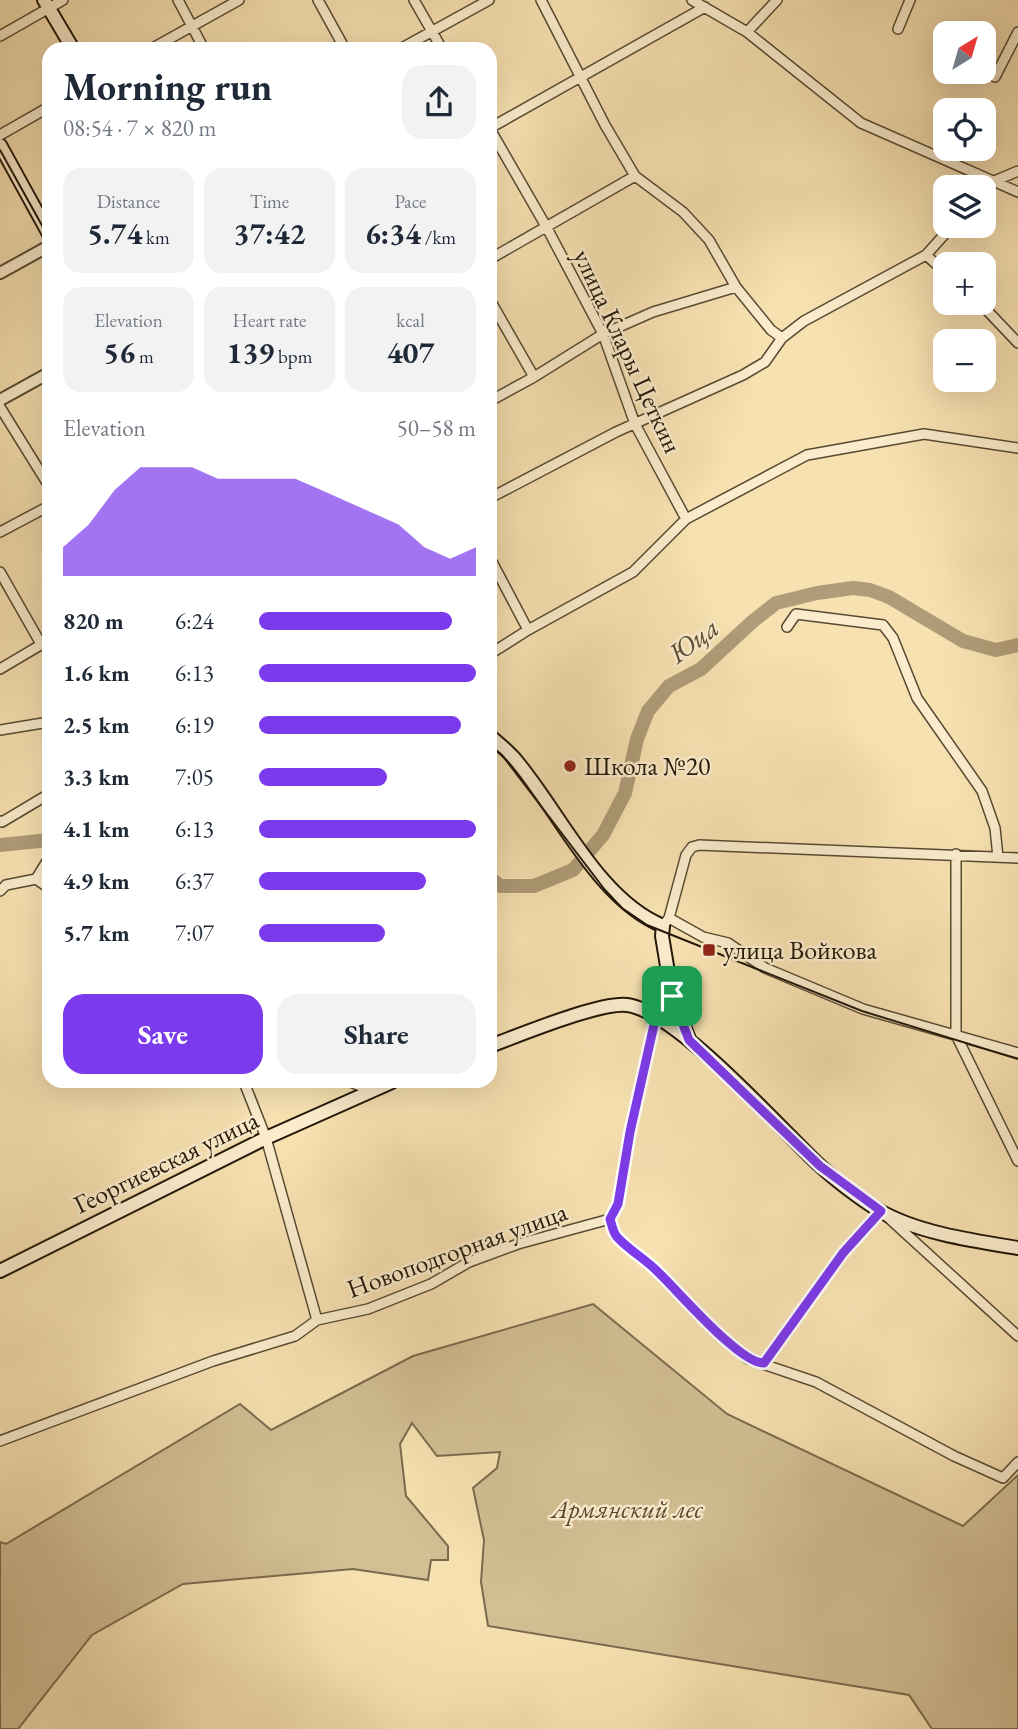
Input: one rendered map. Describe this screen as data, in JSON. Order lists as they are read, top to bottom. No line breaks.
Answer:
{"streets":{"main road":["Георгиевская улица"],"street":["улица Клары Цеткин","Новоподгорная улица"]},"crossings":[["Георгиевская улица","Новоподгорная улица"]],"water":["Юца"],"parks":["Армянский лес"],"places":{"other":["Школа №20"],"transit":["улица Войкова"]},"north":"top right","page":{"map_buttons":["+","−"],"heading":["Morning run","08:54 · 7 × 820 m"],"stats":[["Distance","5.74 km"],["Time","37:42"],["Pace","6:34 /km"],["Elevation","56 m"],["Heart rate","139 bpm"],["kcal","407"]],"chart":["Elevation","50–58 m"],"list":[{"name":"820 m","note":"6:24"},{"name":"1.6 km","note":"6:13"},{"name":"2.5 km","note":"6:19"},{"name":"3.3 km","note":"7:05"},{"name":"4.1 km","note":"6:13"},{"name":"4.9 km","note":"6:37"},{"name":"5.7 km","note":"7:07"}],"buttons":["Save","Share"]}}
